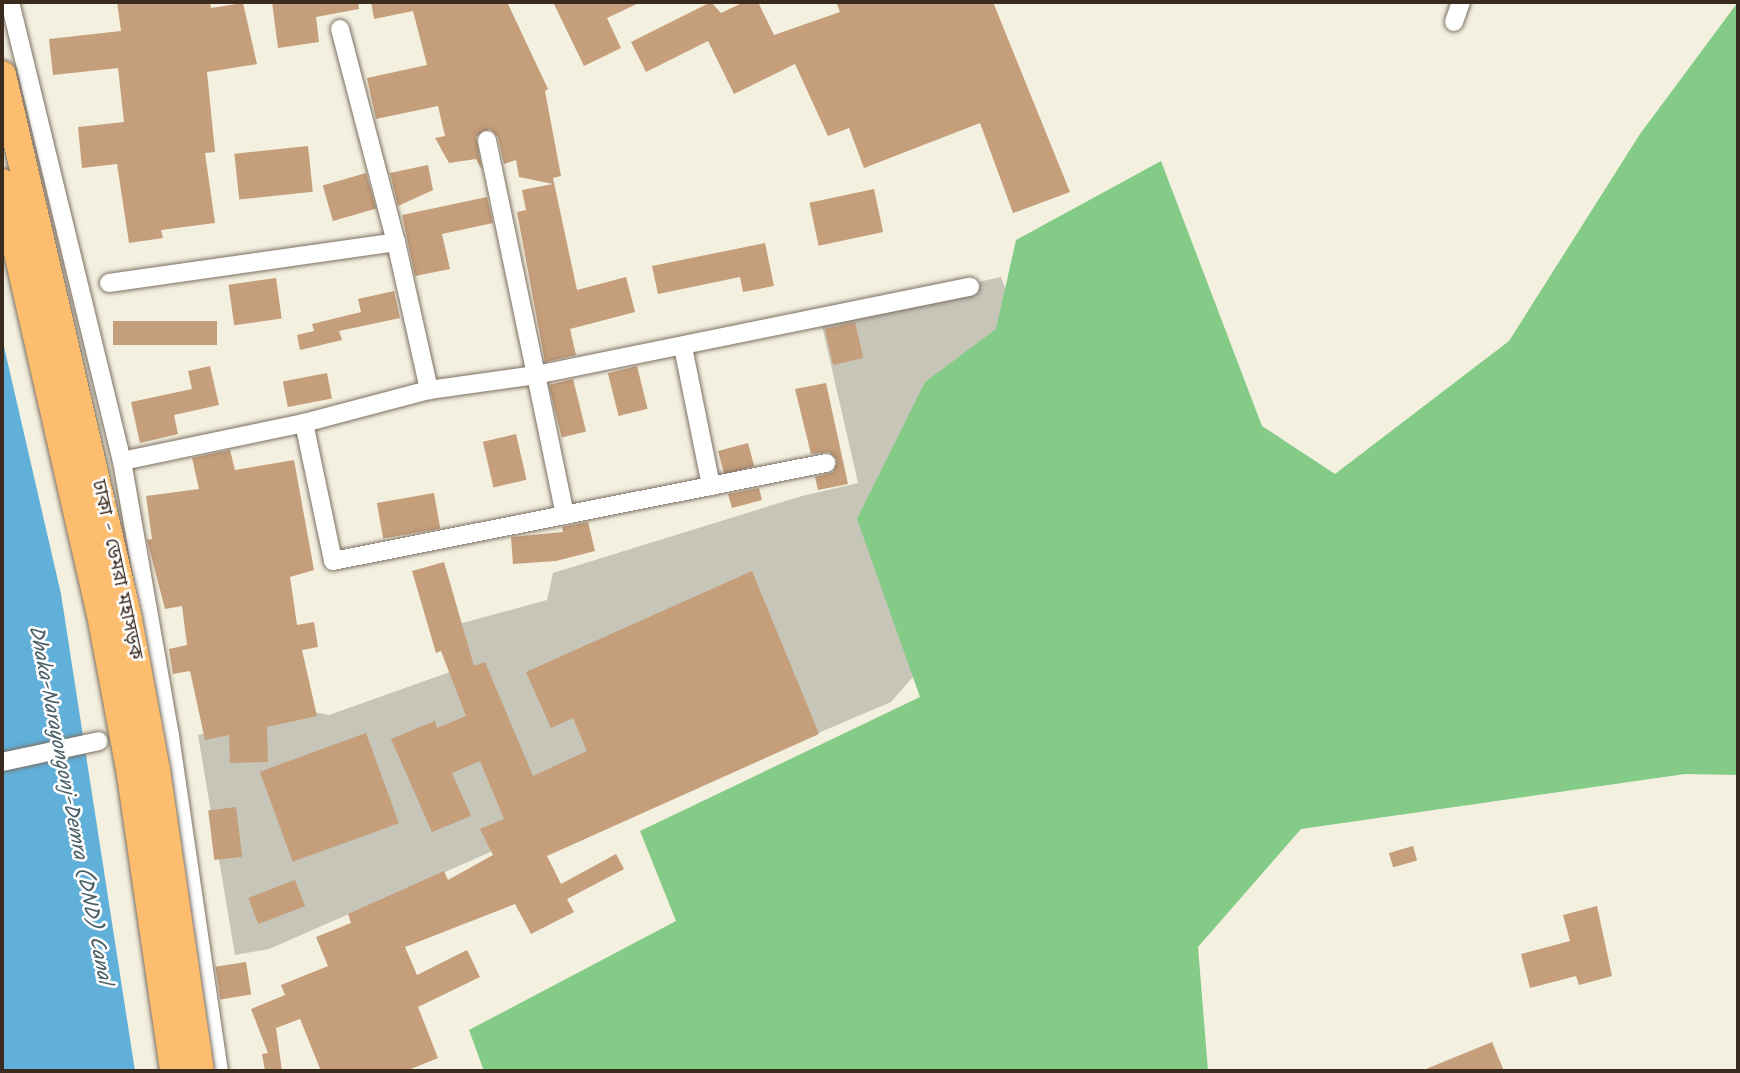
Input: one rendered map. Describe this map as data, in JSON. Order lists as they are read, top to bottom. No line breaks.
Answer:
{"streets":{"main road":["ঢাকা - ডেমরা মহাসড়ক"]},"water":["Dhaka-Narayongonj-Demra (DND) Canal"]}
